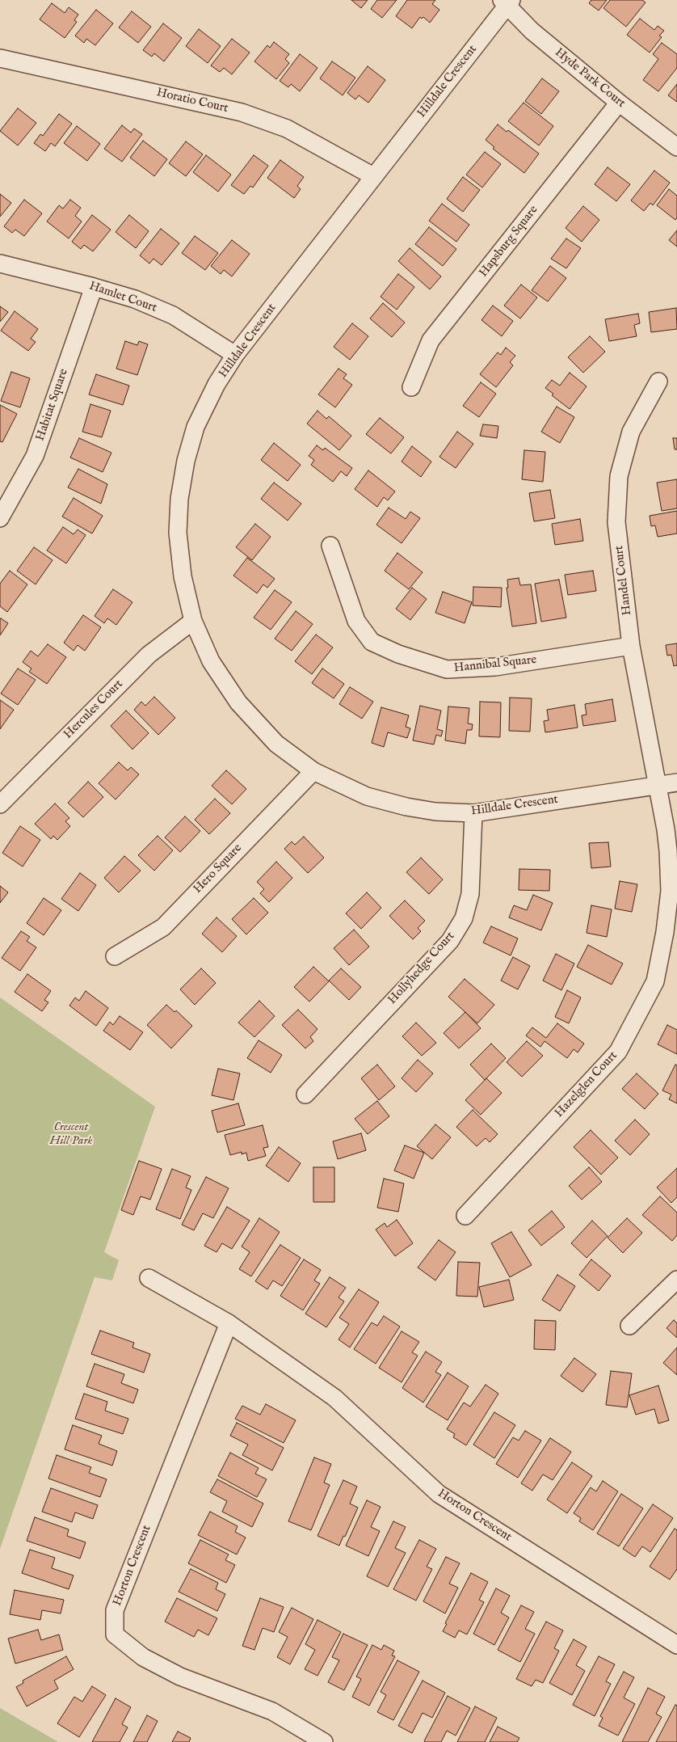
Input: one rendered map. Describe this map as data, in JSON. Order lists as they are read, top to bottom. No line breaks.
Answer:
{"streets":{"street":["Hyde Park Court","Hilldale Crescent","Horatio Court","Hapsburg Square","Hamlet Court","Habitat Square","Handel Court","Hannibal Square","Hercules Court","Hero Square","Hollyhedge Court","Hazelglen Court","Horton Crescent"]},"crossings":[["Hyde Park Court","Hilldale Crescent"],["Hyde Park Court","Hapsburg Square"],["Hilldale Crescent","Horatio Court"],["Hilldale Crescent","Hamlet Court"],["Hilldale Crescent","Handel Court"],["Hilldale Crescent","Hercules Court"],["Hilldale Crescent","Hero Square"],["Hilldale Crescent","Hollyhedge Court"],["Hilldale Crescent","Hazelglen Court"],["Hamlet Court","Habitat Square"],["Handel Court","Hannibal Square"],["Handel Court","Hazelglen Court"]],"parks":["Crescent Hill Park"]}
